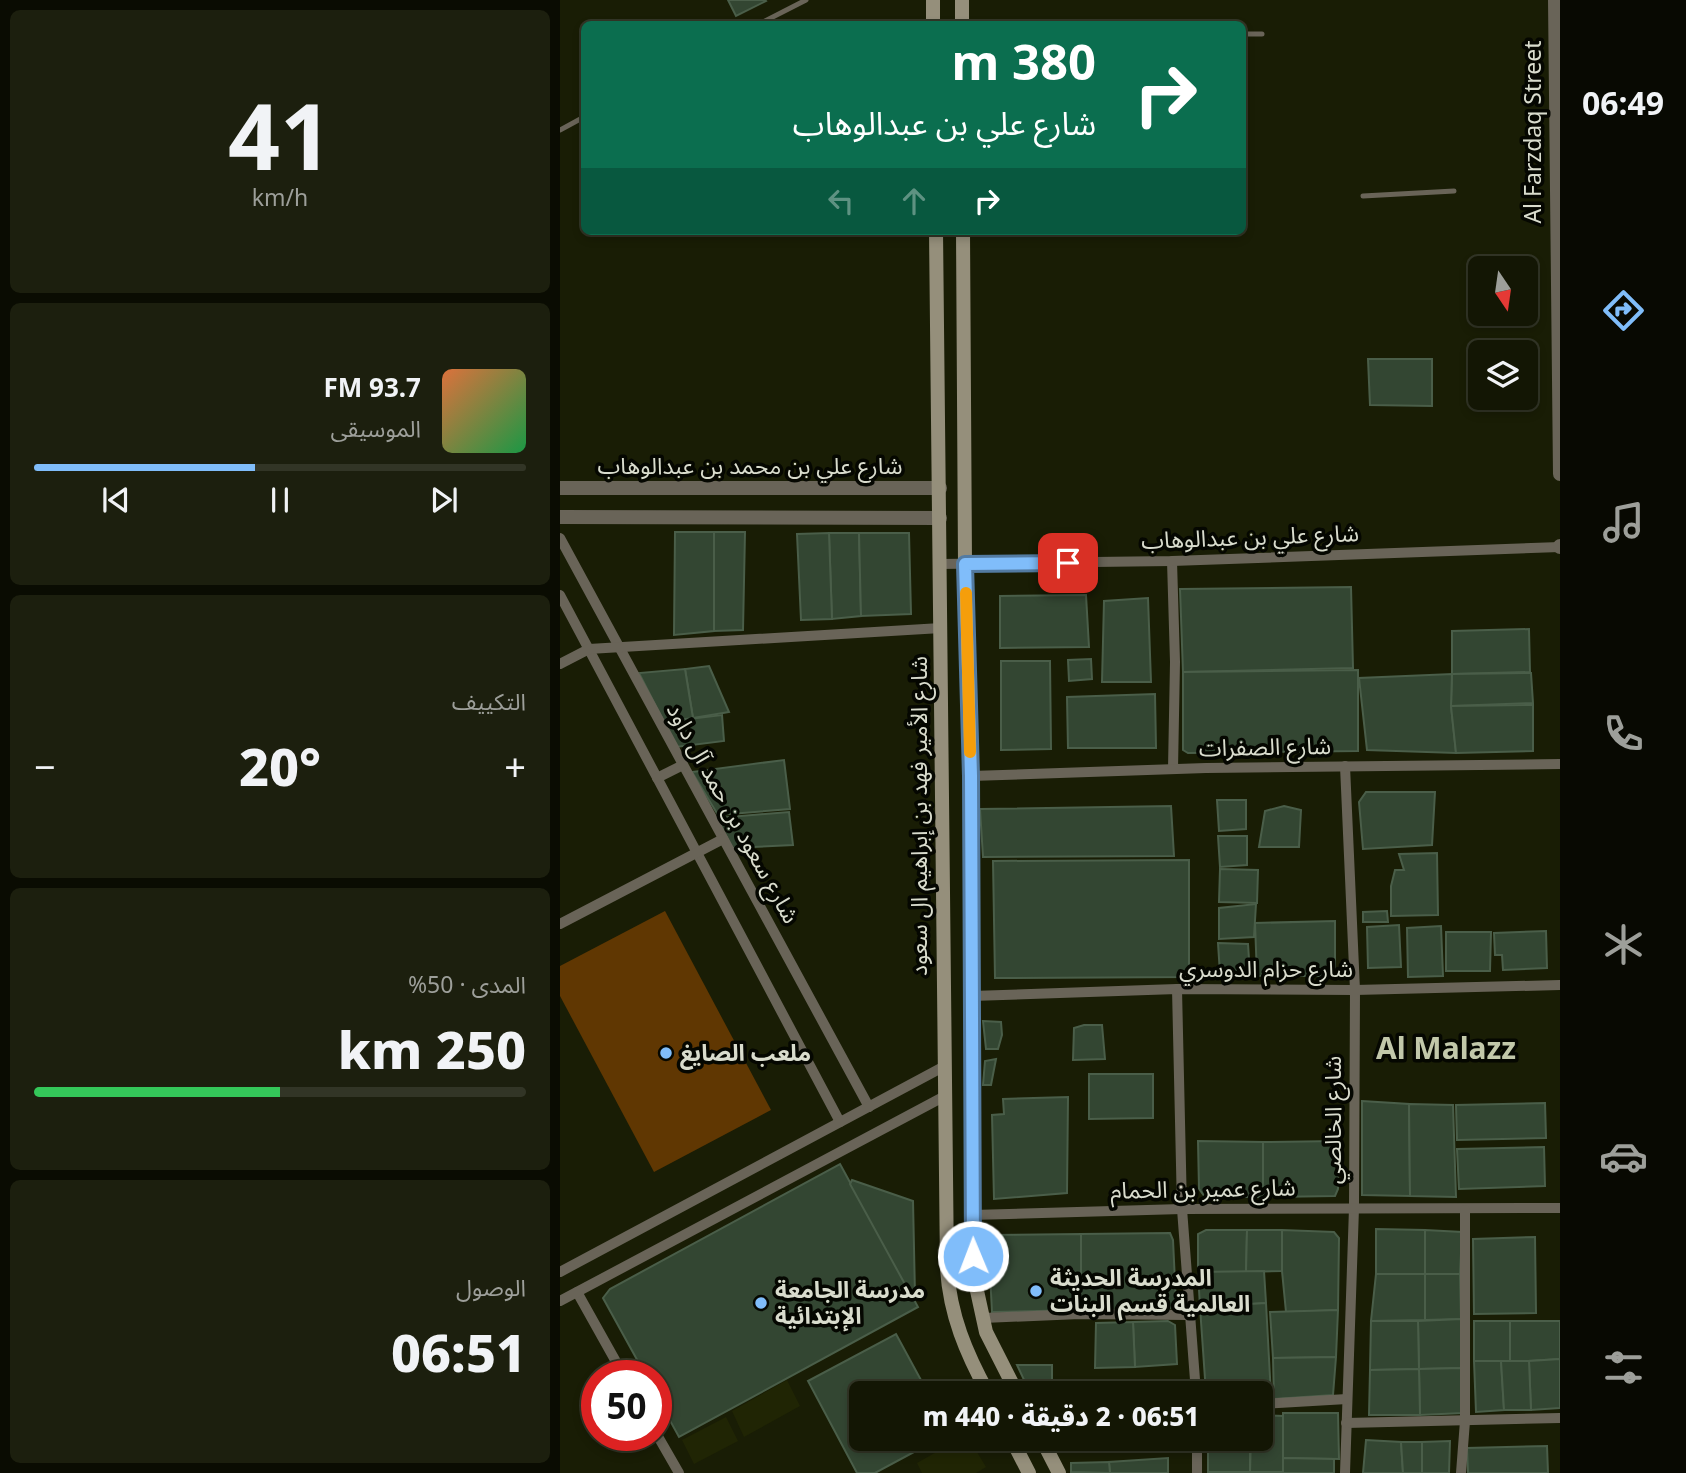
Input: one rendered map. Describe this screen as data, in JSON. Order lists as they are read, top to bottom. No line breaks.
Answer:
{"streets":{"main road":["شارع الأمير فهد بن إبراهيم ال سعود"],"street":["Al Farzdaq Street","شارع علي بن محمد بن عبدالوهاب","شارع علي بن عبدالوهاب","شارع الصفرات","شارع سعود بن حمد آل داود","شارع حزام الدوسري","شارع الخالصي","شارع عمير بن الحمام"]},"crossings":[["شارع علي بن محمد بن عبدالوهاب","شارع الأمير فهد بن إبراهيم ال سعود"],["شارع علي بن عبدالوهاب","شارع الأمير فهد بن إبراهيم ال سعود"],["شارع الصفرات","شارع الخالصي"],["شارع حزام الدوسري","شارع الخالصي"],["شارع الخالصي","شارع عمير بن الحمام"]],"districts":["Al Malazz"],"places":["ملعب الصايغ","المدرسة الحديثة العالمية قسم البنات","مدرسة الجامعة الإبتدائية"],"north":"bottom","page":{"tabs":"06:49","tile":[["41","km/h"],"التكييف",["المدى · 50%","250 km"],["الوصول","06:51"]],"turn":["380 m","شارع علي بن عبدالوهاب"],"song":["93.7 FM","الموسيقى"],"heat":["−","20°","+"],"limit":"50","trip":"06:51 · 2 دقيقة · 440 m"}}
